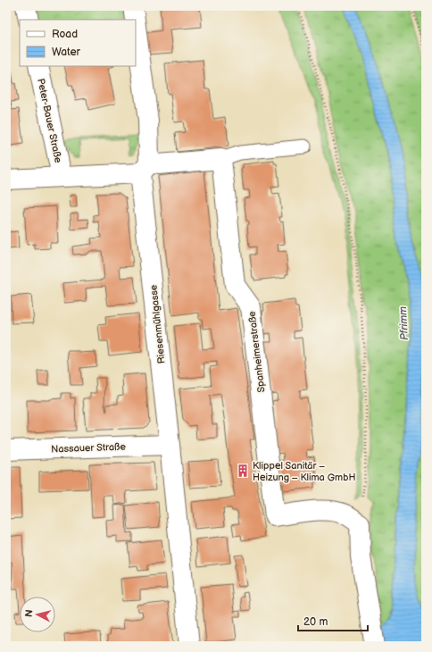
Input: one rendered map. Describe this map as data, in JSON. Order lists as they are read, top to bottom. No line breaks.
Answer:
{"streets":{"street":["Peter-Bauer Straße","Riesenmühlgasse","Spanheimerstraße","Nassauer Straße"]},"crossings":[["Riesenmühlgasse","Nassauer Straße"]],"water":["Pfrimm"],"places":{"building":["Klippel Sanitär – Heizung – Klima GmbH"]},"legend":["Road","Water"],"scale_bar":"20 m","north":"left"}
